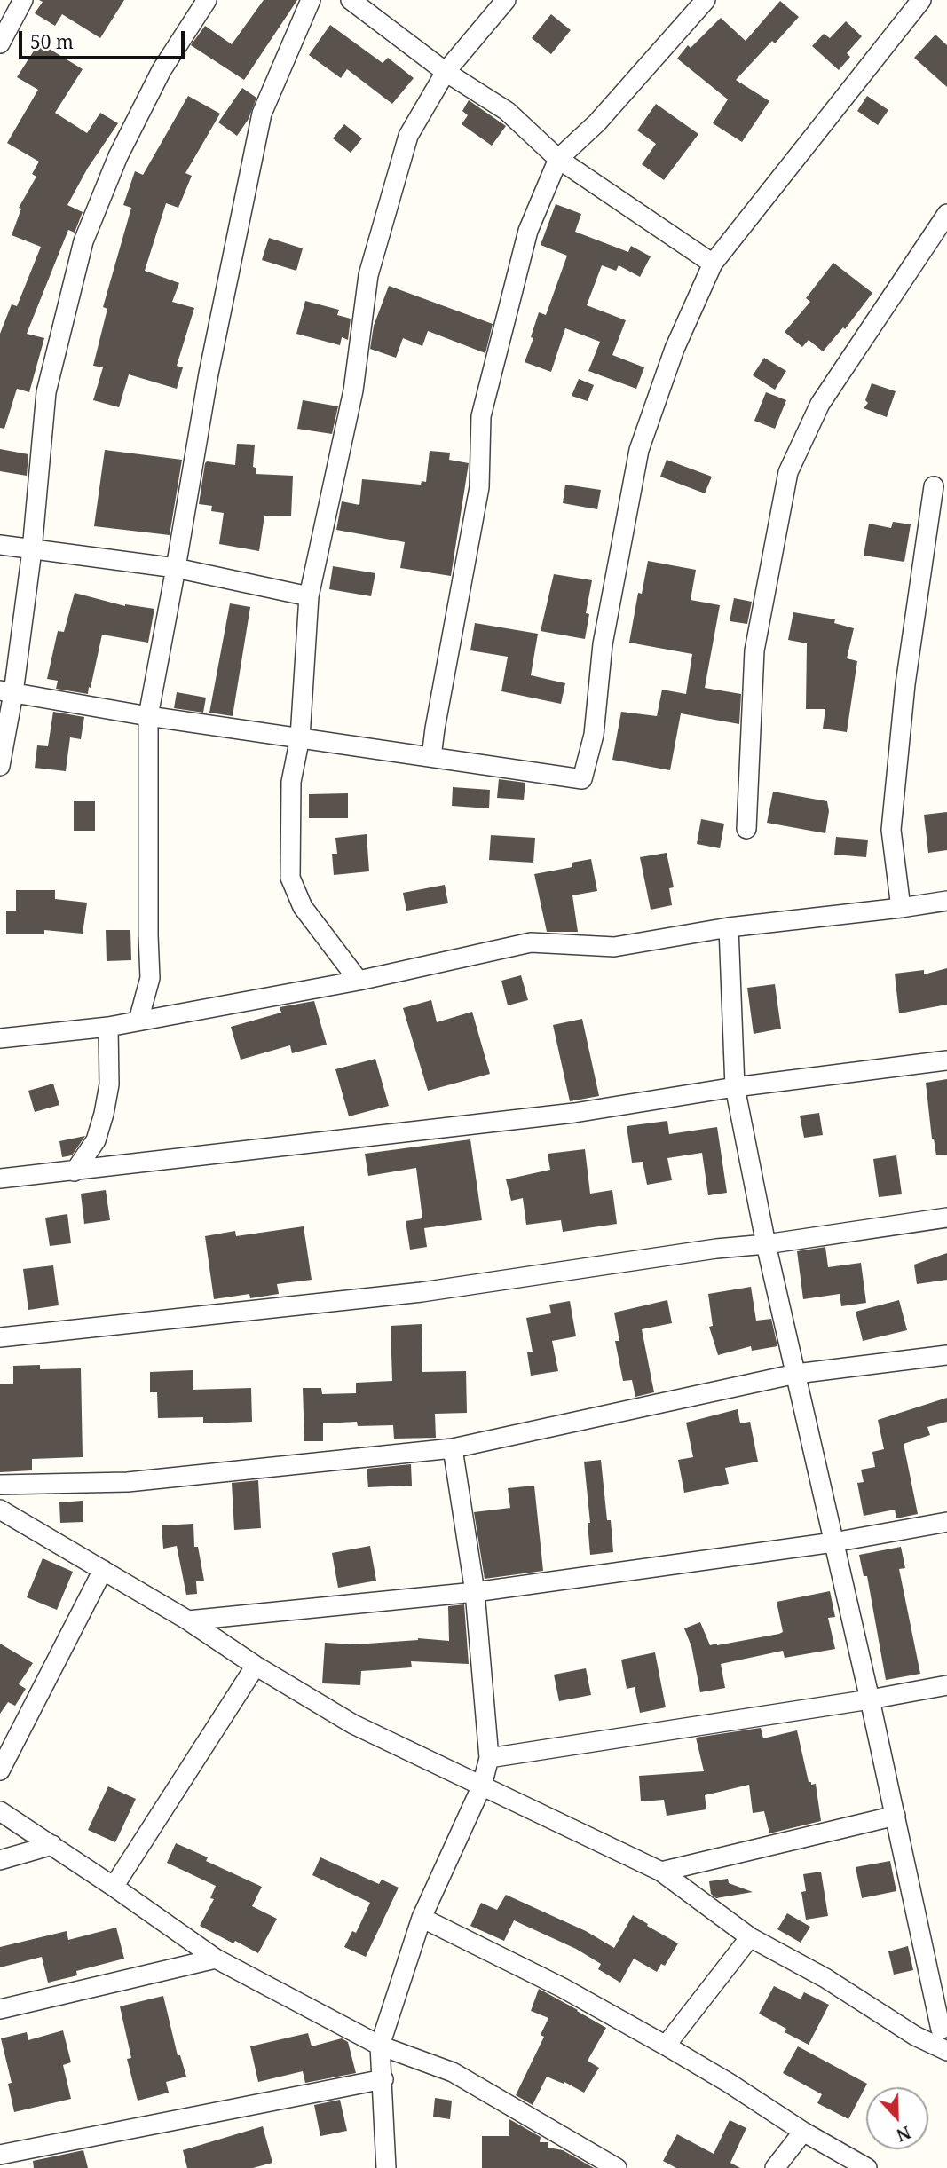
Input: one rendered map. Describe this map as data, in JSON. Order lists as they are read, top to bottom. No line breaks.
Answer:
{"scale_bar":"50 m","north":"bottom"}
